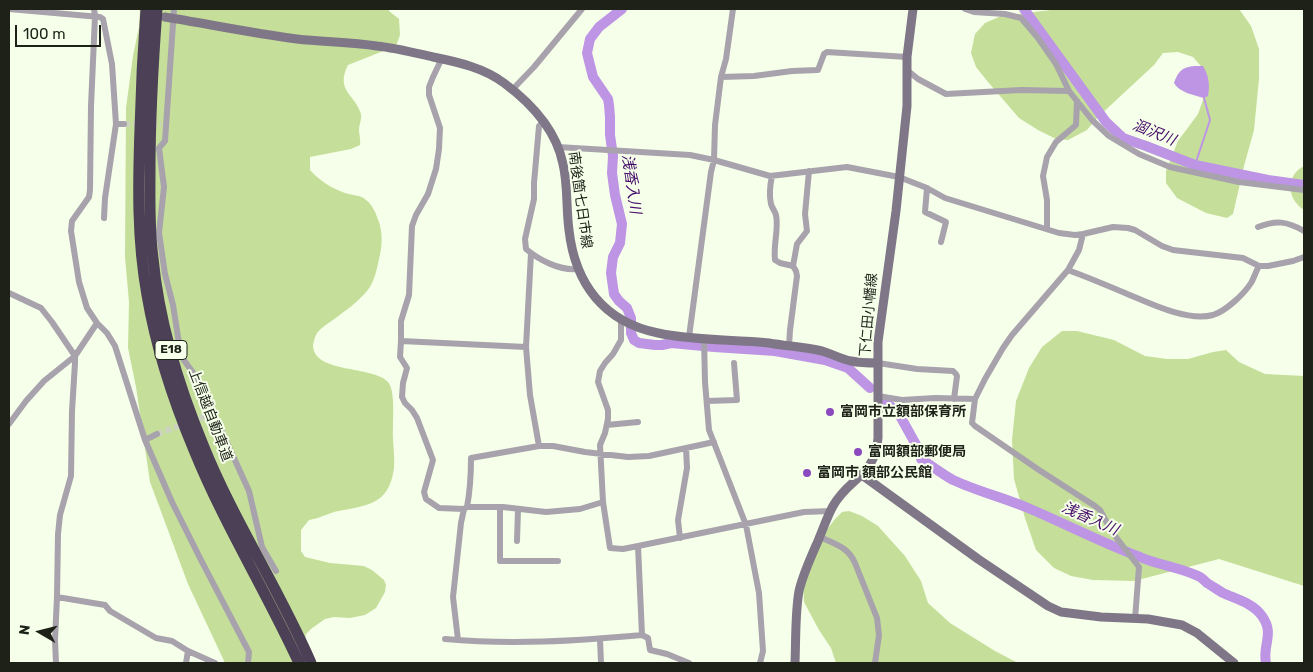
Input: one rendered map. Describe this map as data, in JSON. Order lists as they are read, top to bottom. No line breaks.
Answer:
{"streets":{"highway":["E18","上信越自動車道"],"main road":["南後箇七日市線","下仁田小幡線"]},"crossings":[["南後箇七日市線","下仁田小幡線"],["南後箇七日市線","上信越自動車道"]],"water":["涸沢川","浅香入川"],"places":["富岡市立額部保育所","富岡額部郵便局","富岡市 額部公民館"],"scale_bar":"100 m","north":"left"}
